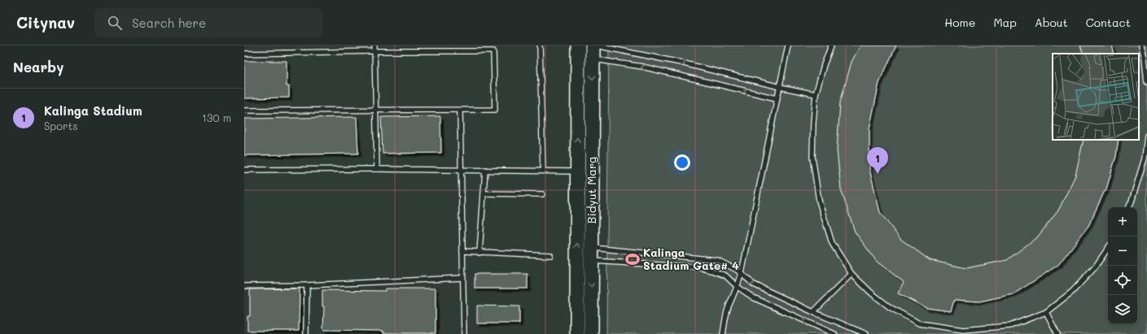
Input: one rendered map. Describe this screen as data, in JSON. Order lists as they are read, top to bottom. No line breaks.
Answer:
{"streets":{"main road":["Bidyut Marg"]},"places":{"sports":["Kalinga Stadium Gate# 4"]},"page":{"header":"Citynav","search":"Search here","nav":["Home","Map","About","Contact"],"heading":"Nearby","list":[{"mark":"1","name":"Kalinga Stadium","note":"Sports","value":"130 m"}],"pins":"1","map_buttons":["+","−"]}}
